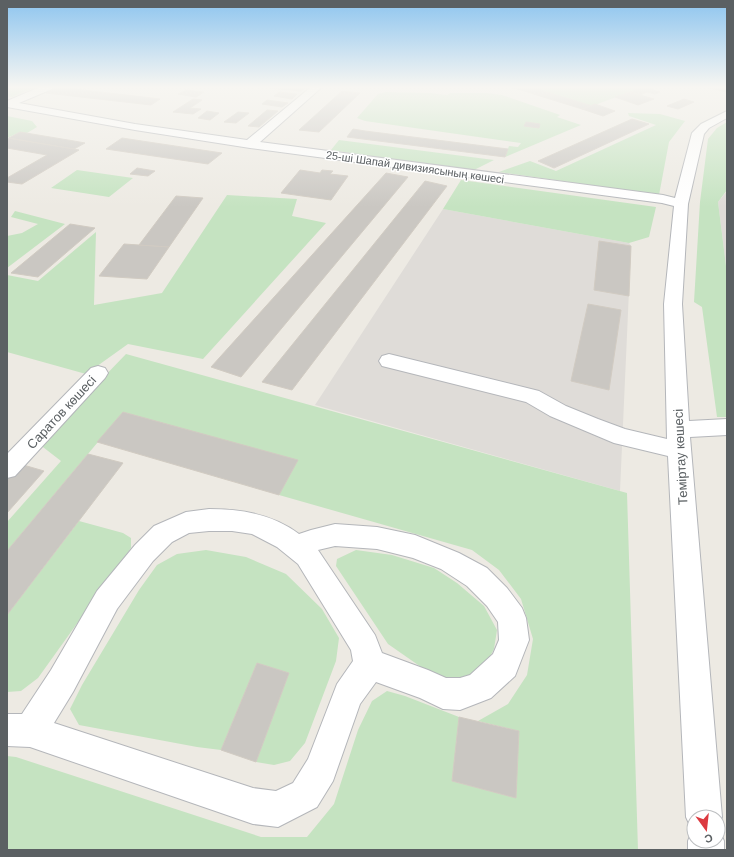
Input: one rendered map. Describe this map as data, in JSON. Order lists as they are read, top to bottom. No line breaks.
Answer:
{"streets":{"street":["25-ші Шапай дивизиясының көшесі","Саратов көшесі","Теміртау көшесі"]},"crossings":[["25-ші Шапай дивизиясының көшесі","Теміртау көшесі"]],"north":"bottom"}
